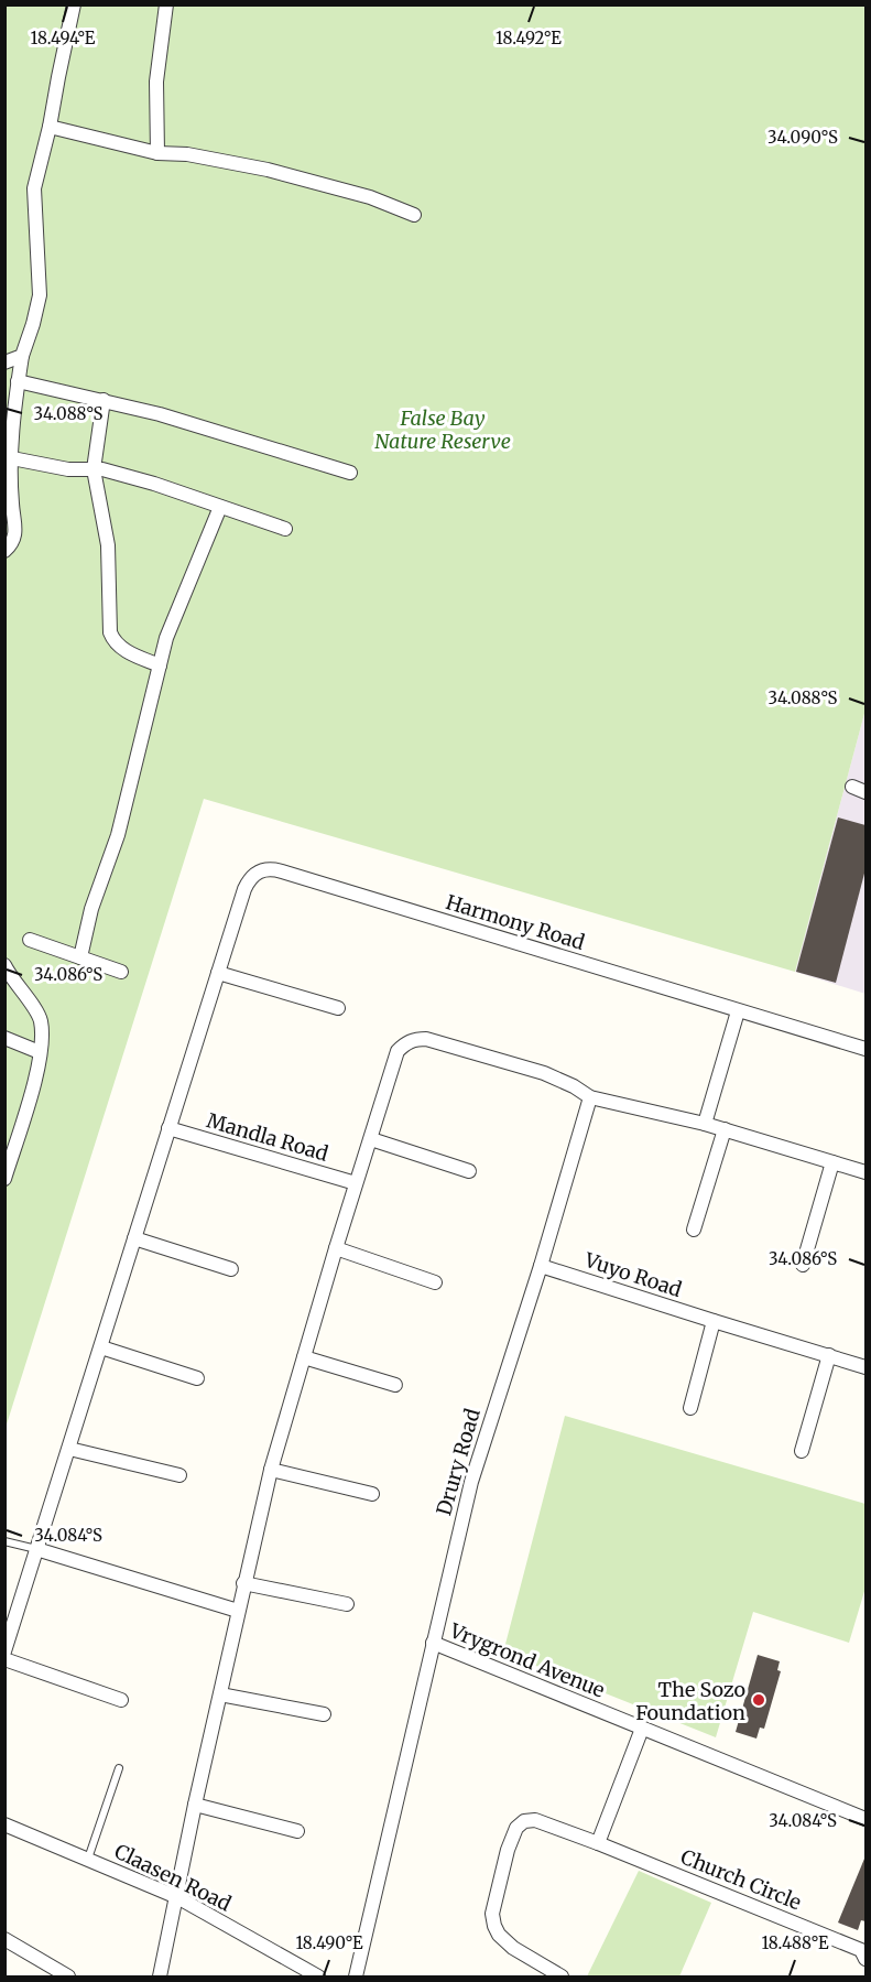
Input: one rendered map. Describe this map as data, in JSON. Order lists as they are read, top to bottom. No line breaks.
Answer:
{"streets":{"street":["Harmony Road","Mandla Road","Vuyo Road","Drury Road","Vrygrond Avenue","Claasen Road","Church Circle"]},"crossings":[["Harmony Road","Mandla Road"],["Vuyo Road","Drury Road"],["Drury Road","Vrygrond Avenue"]],"parks":["False Bay Nature Reserve"],"places":["The Sozo Foundation"],"coordinates":["18.492°E","18.494°E","34.090°S","34.088°S","34.086°S","34.084°S","18.490°E","18.488°E"]}
